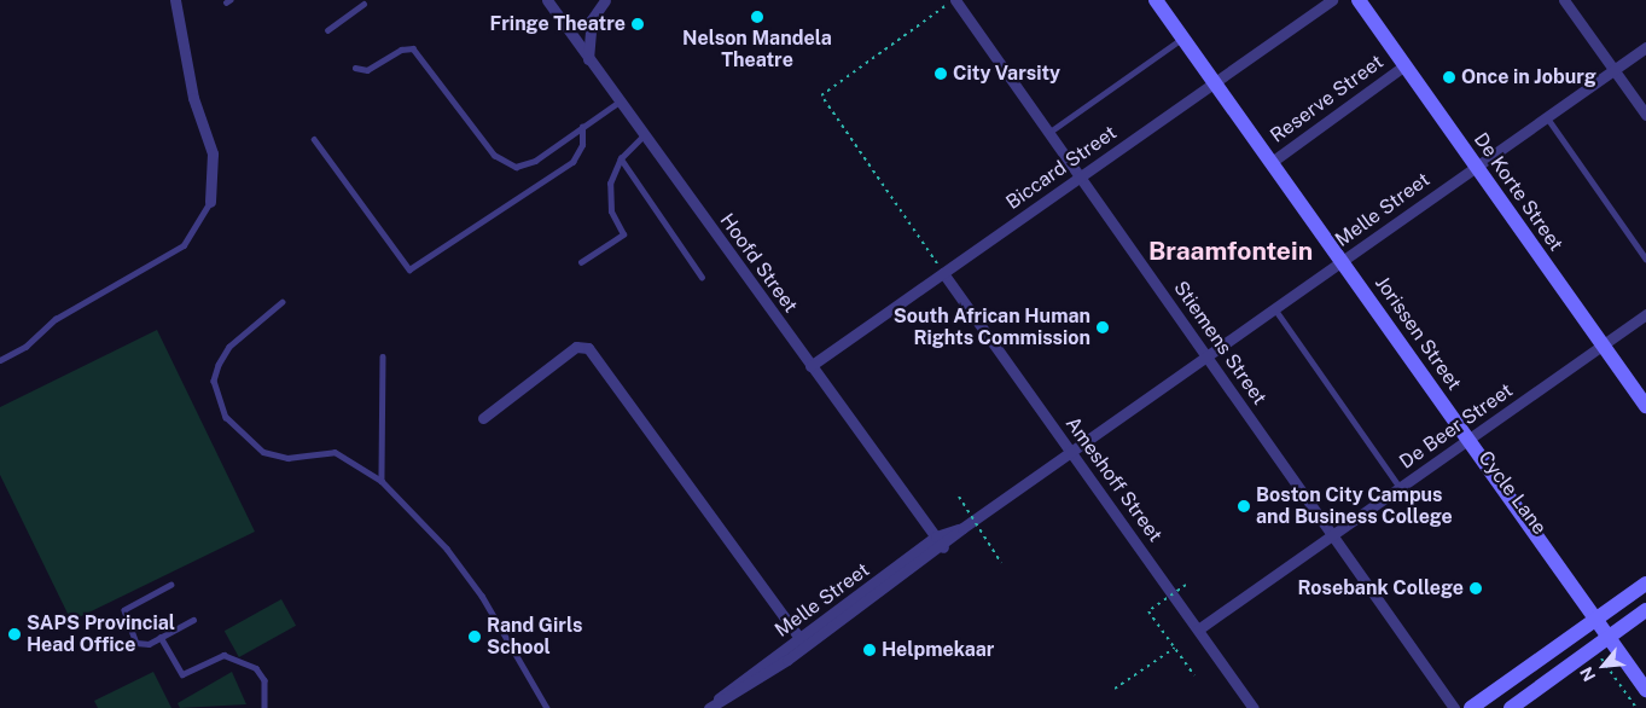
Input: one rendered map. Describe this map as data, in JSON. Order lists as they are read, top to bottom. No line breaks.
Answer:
{"streets":{"main road":["De Korte Street","Jorissen Street"],"street":["Reserve Street","Biccard Street","Melle Street","Hoofd Street","Stiemens Street","De Beer Street","Ameshoff Street"]},"crossings":[["Reserve Street","De Korte Street"],["Reserve Street","Jorissen Street"],["Biccard Street","Hoofd Street"],["Biccard Street","Jorissen Street"],["Biccard Street","Stiemens Street"],["Biccard Street","Ameshoff Street"],["De Korte Street","Melle Street"],["De Korte Street","De Beer Street"],["Melle Street","Hoofd Street"],["Melle Street","Jorissen Street"],["Melle Street","Stiemens Street"],["Melle Street","Ameshoff Street"],["Jorissen Street","De Beer Street"],["Stiemens Street","De Beer Street"],["De Beer Street","Ameshoff Street"]],"districts":["Braamfontein"],"places":["Nelson Mandela Theatre","Fringe Theatre","City Varsity","Once in Joburg","South African Human Rights Commission","Boston City Campus and Business College","Rosebank College","SAPS Provincial Head Office","Rand Girls School","Helpmekaar"],"north":"bottom left"}
